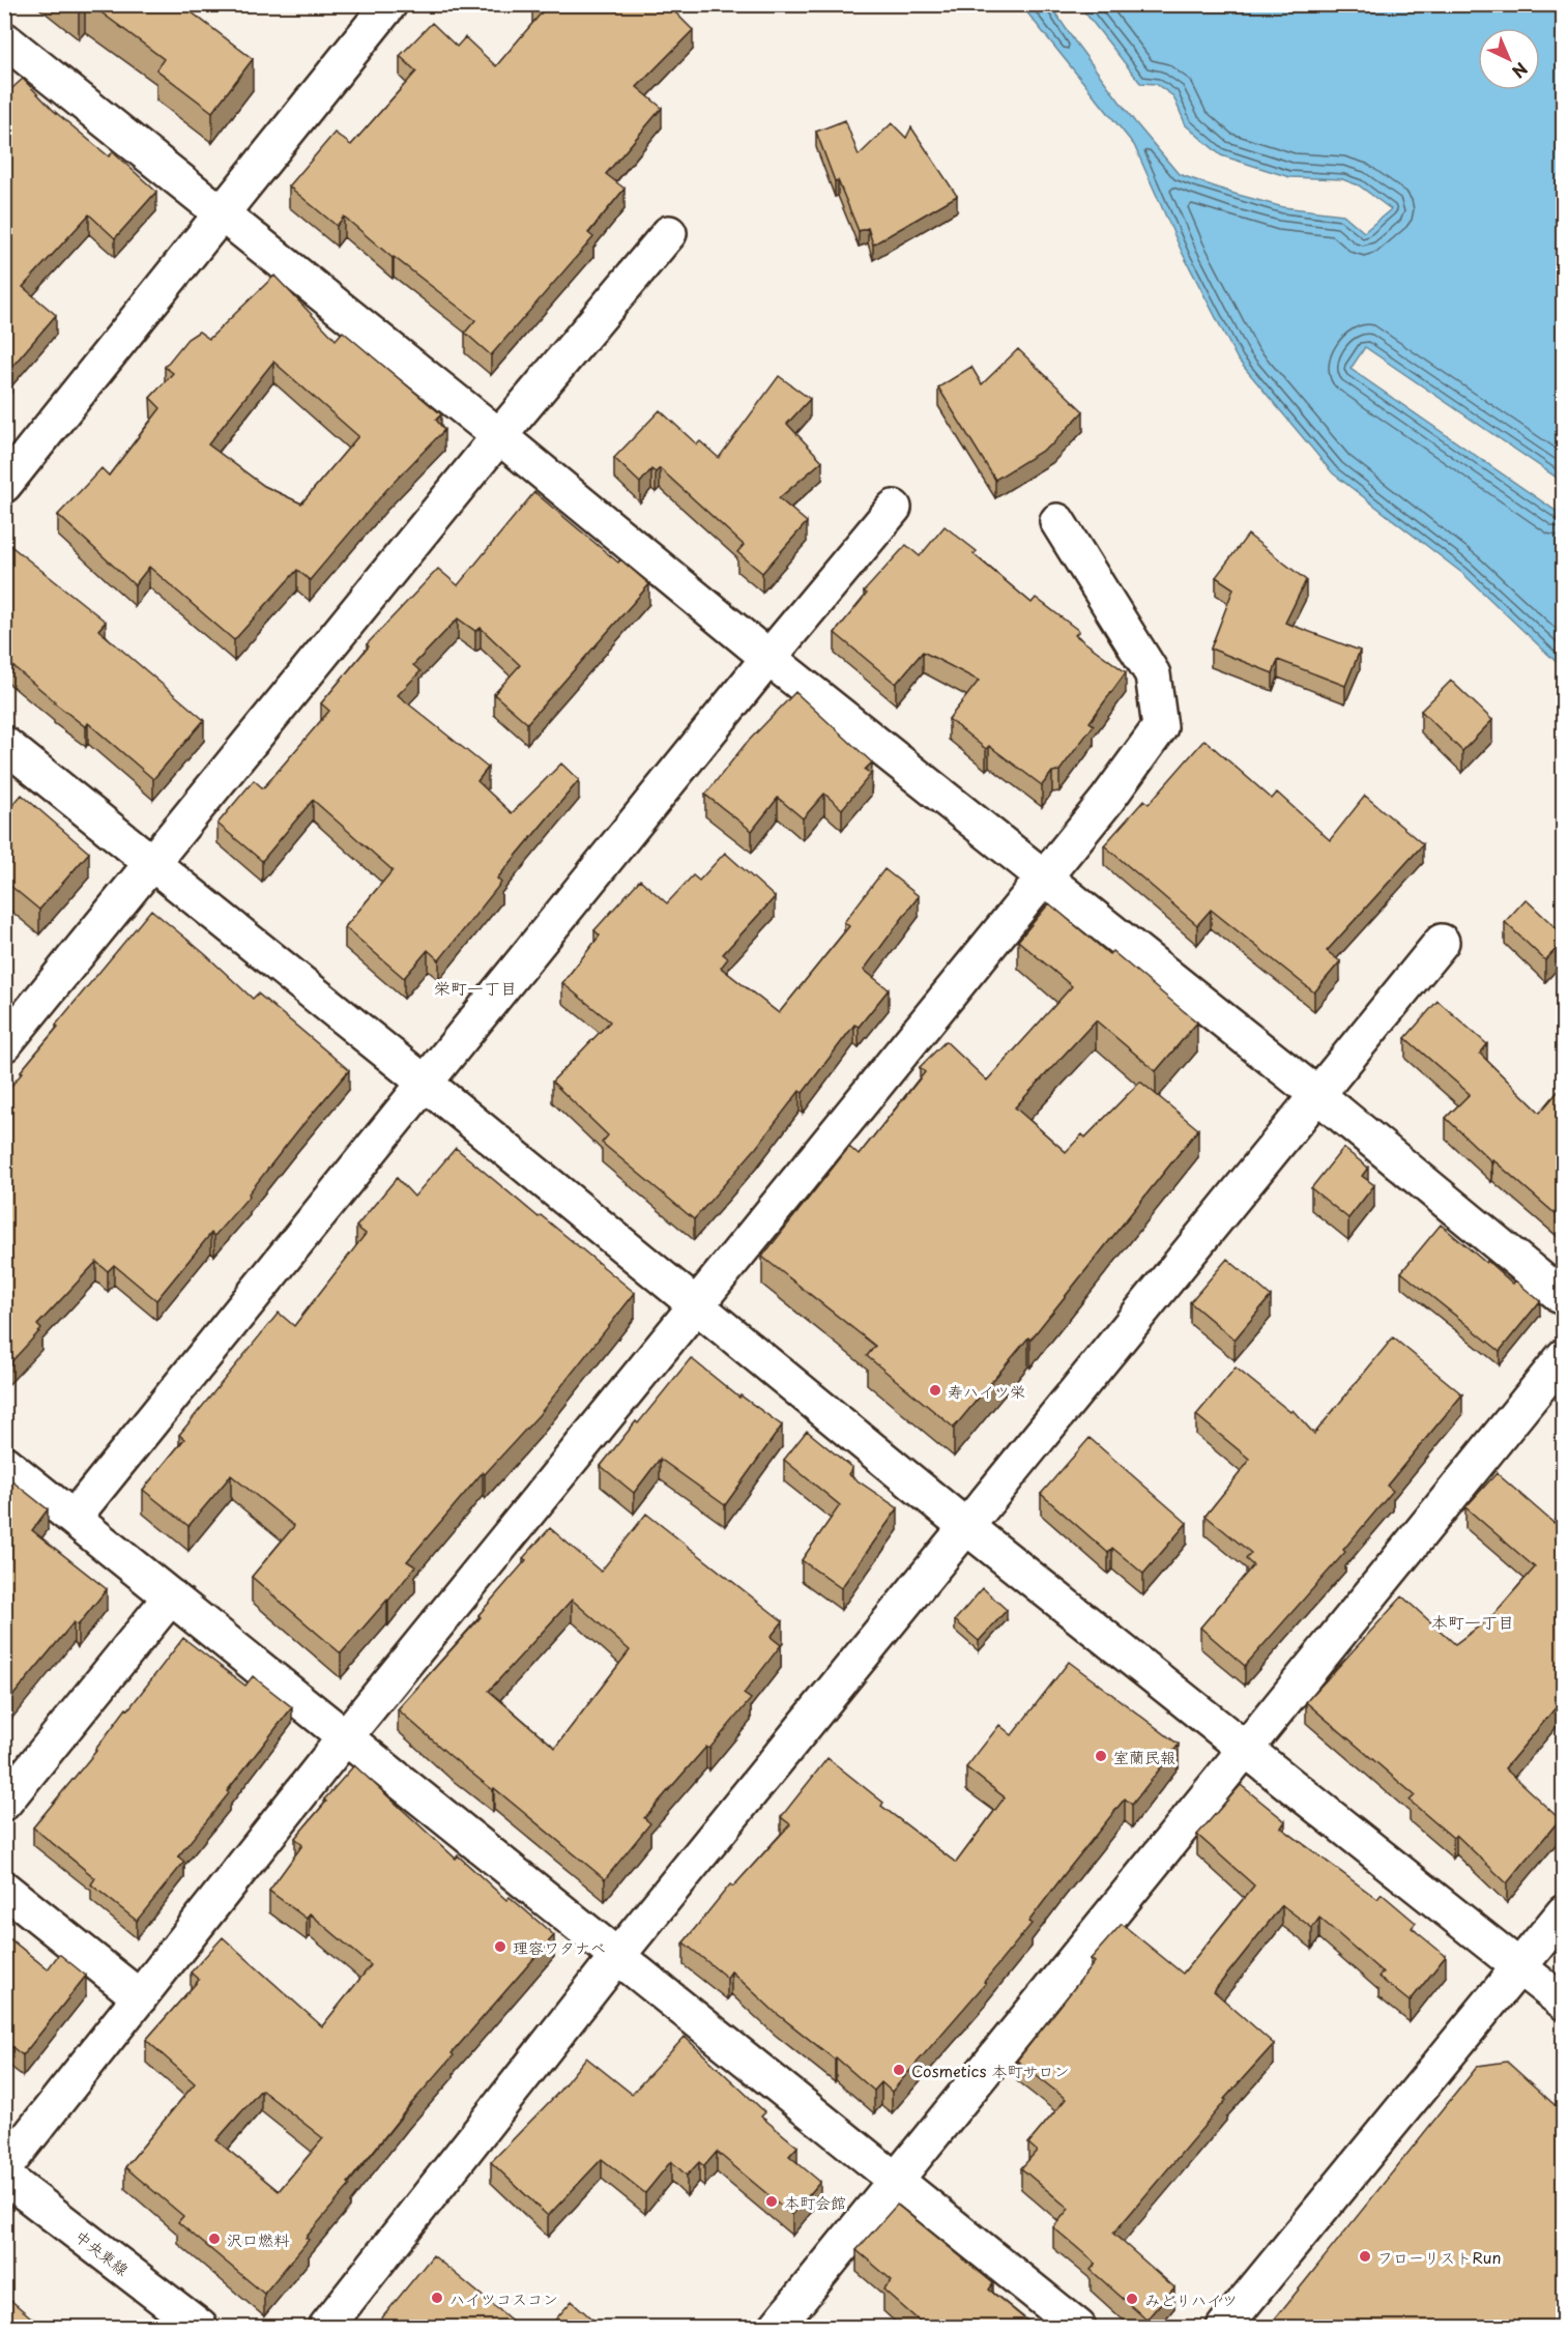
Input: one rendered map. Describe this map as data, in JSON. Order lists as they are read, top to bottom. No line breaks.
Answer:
{"streets":{"street":["中央東線"]},"districts":["栄町一丁目","本町一丁目"],"places":["寿ハイツ栄","室蘭民報","理容ワタナベ","Cosmetics 本町サロン","本町会館","沢口燃料","フローリストRun","ハイツコスコン","みどりハイツ"],"north":"bottom right"}
